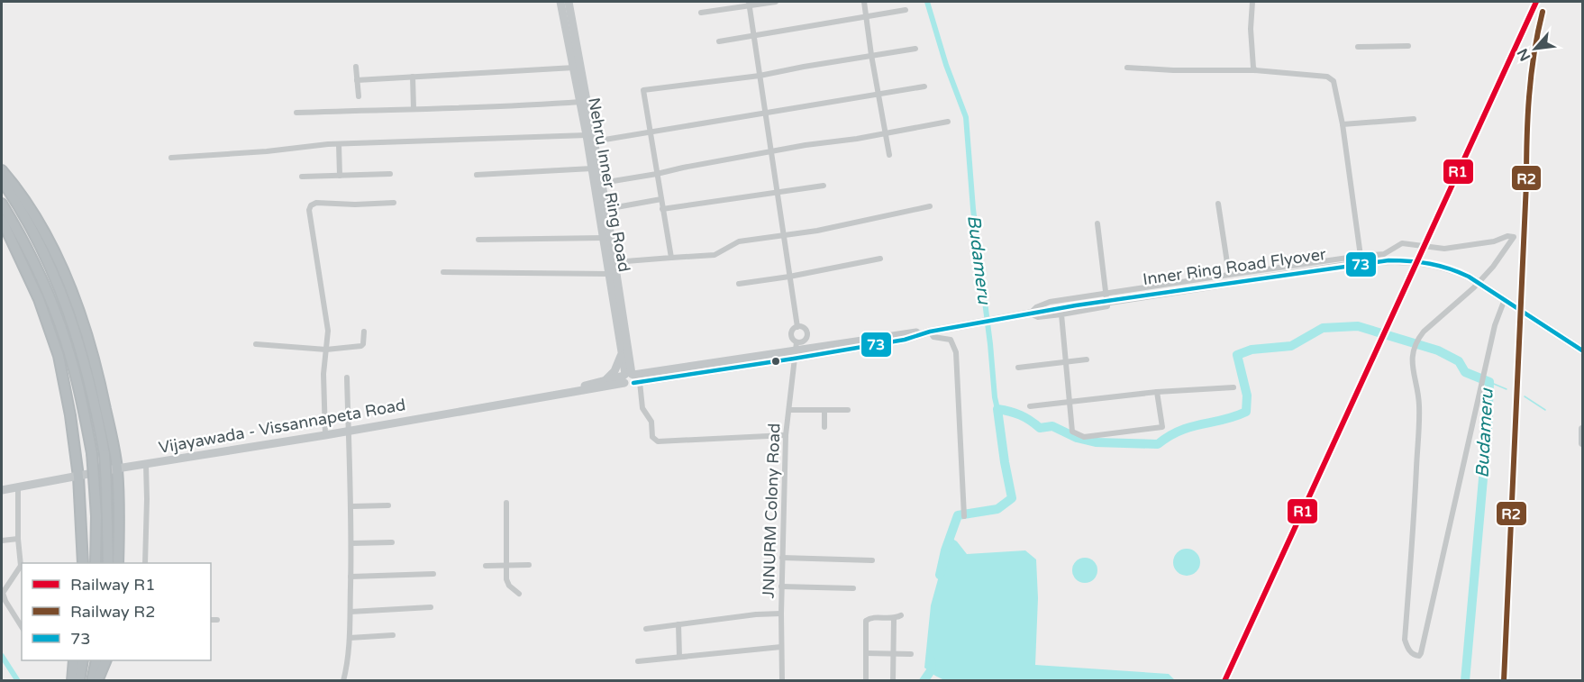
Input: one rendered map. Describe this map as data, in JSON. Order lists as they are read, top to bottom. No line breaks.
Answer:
{"streets":{"main road":["Nehru Inner Ring Road","Inner Ring Road Flyover","Vijayawada - Vissannapeta Road"],"street":["JNNURM Colony Road"]},"crossings":[["Nehru Inner Ring Road","Vijayawada - Vissannapeta Road"]],"water":["Budameru"],"lines":["rail line R1","rail line R2","transit line 73"],"legend":["Railway R1","Railway R2","73"],"north":"bottom left"}
